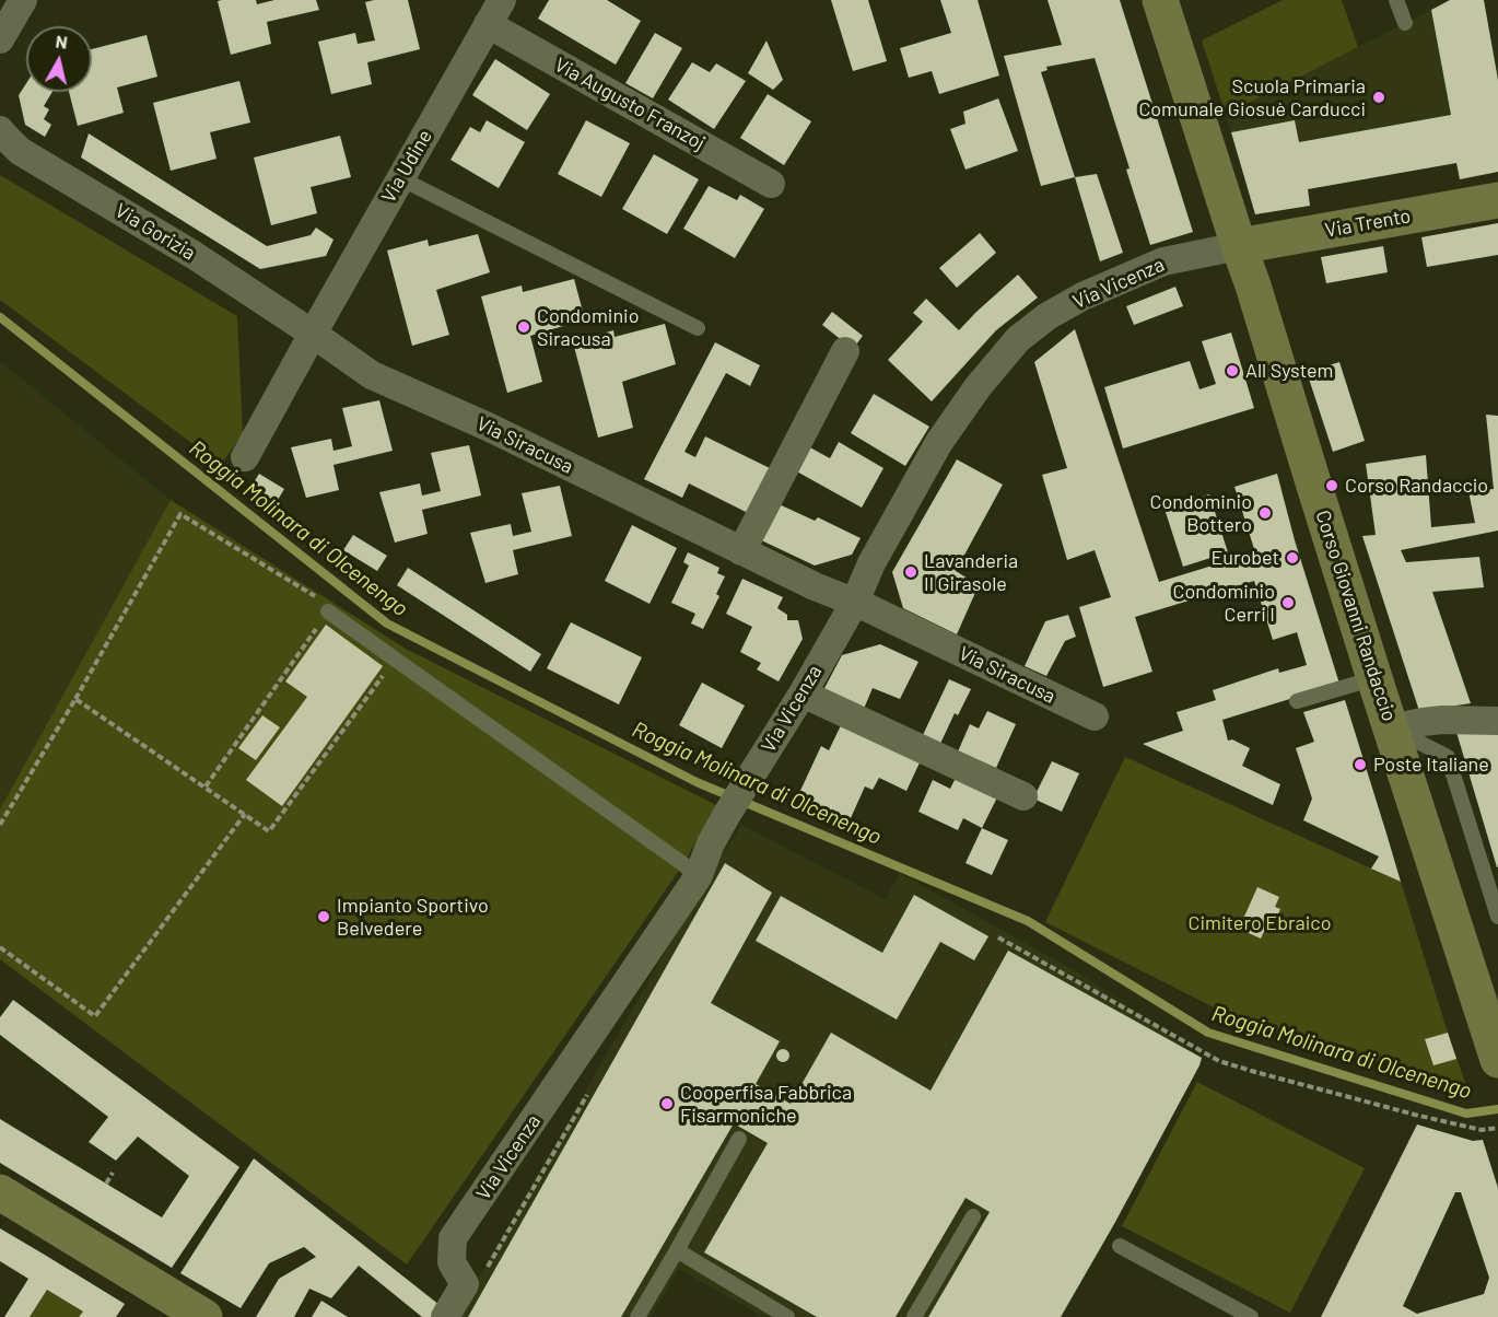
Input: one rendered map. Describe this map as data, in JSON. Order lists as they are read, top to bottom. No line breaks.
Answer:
{"streets":{"main road":["Via Trento","Corso Giovanni Randaccio"],"street":["Via Augusto Franzoj","Via Udine","Via Gorizia","Via Vicenza","Via Siracusa"]},"crossings":[["Via Augusto Franzoj","Via Udine"],["Via Udine","Via Gorizia"],["Via Udine","Via Siracusa"],["Via Trento","Via Vicenza"],["Via Trento","Corso Giovanni Randaccio"],["Via Gorizia","Via Siracusa"],["Via Vicenza","Via Siracusa"],["Via Vicenza","Corso Giovanni Randaccio"]],"water":["Roggia Molinara di Olcenengo"],"parks":["Cimitero Ebraico"],"places":["Scuola Primaria Comunale Giosuè Carducci","Condominio Siracusa","All System","Corso Randaccio","Condominio Bottero","Eurobet","Lavanderia Il Girasole","Condominio Cerri I","Poste Italiane","Impianto Sportivo Belvedere","Cooperfisa Fabbrica Fisarmoniche"],"north":"top"}
